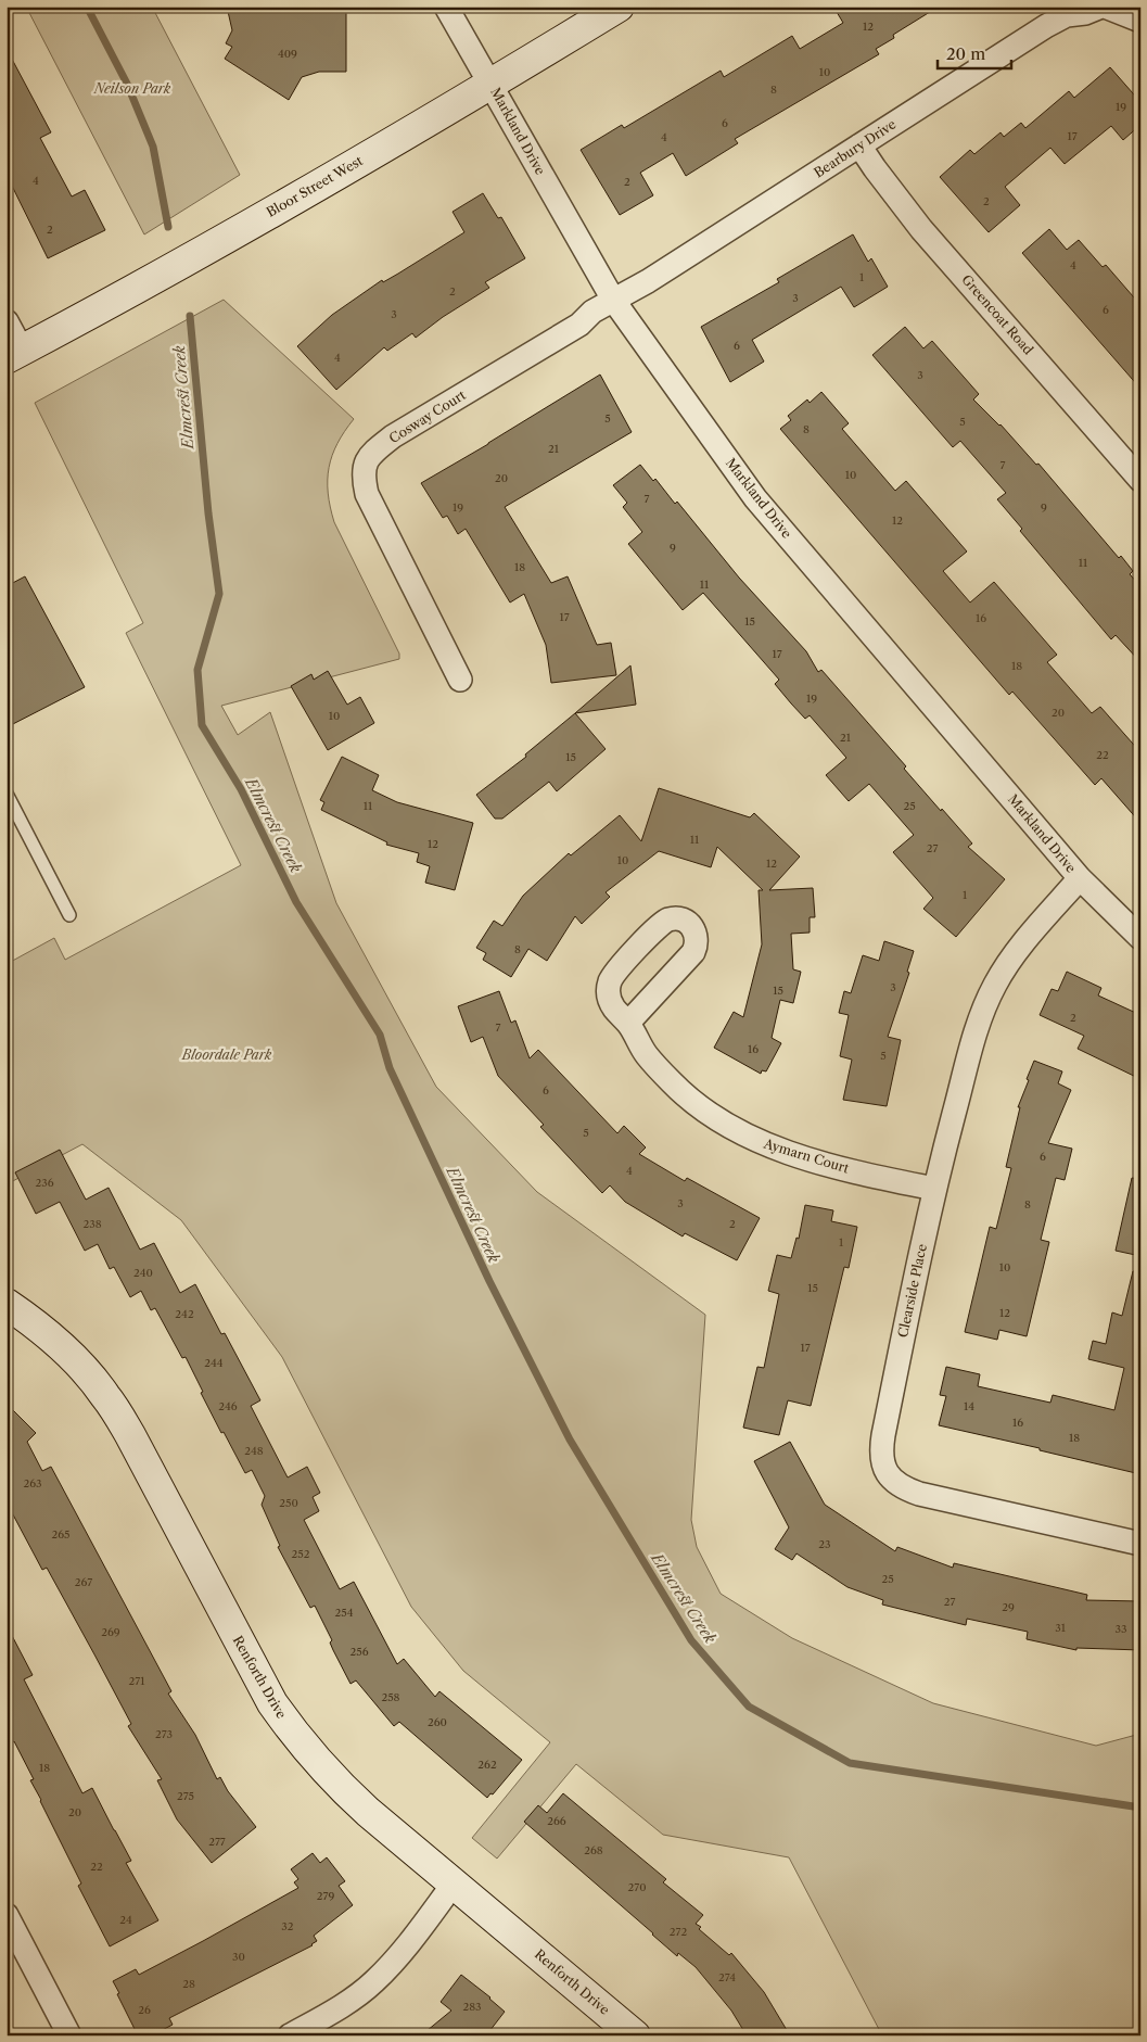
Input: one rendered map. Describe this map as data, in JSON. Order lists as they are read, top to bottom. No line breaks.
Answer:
{"streets":{"street":["Markland Drive","Bearbury Drive","Bloor Street West","Greencoat Road","Cosway Court","Aymarn Court","Clearside Place","Renforth Drive"]},"crossings":[["Markland Drive","Bearbury Drive"],["Markland Drive","Bloor Street West"],["Markland Drive","Cosway Court"],["Markland Drive","Clearside Place"],["Bearbury Drive","Greencoat Road"],["Bearbury Drive","Cosway Court"],["Aymarn Court","Clearside Place"]],"water":["Elmcrest Creek"],"parks":["Neilson Park","Bloordale Park"],"house_numbers":["12","409","10","8","19","6","17","4","4","2","2","2","4","1","2","3","6","3","6","4","3","5","5","8","21","7","10","20","7","19","9","12","9","11","18","11","17","16","15","17","18","19","20","10","21","22","15","11","25","11","12","27","10","12","1","8","3","15","2","7","16","5","6","5","6","4","236","3","8","238","2","1","10","240","15","12","242","17","244","246","14","16","18","248","263","250","265","23","252","25","267","27","29","254","31","33","269","256","271","258","260","273","262","18","275","20","266","277","268","22","270","279","24","32","272","30","274","28","283","26"],"scale_bar":"20 m"}
